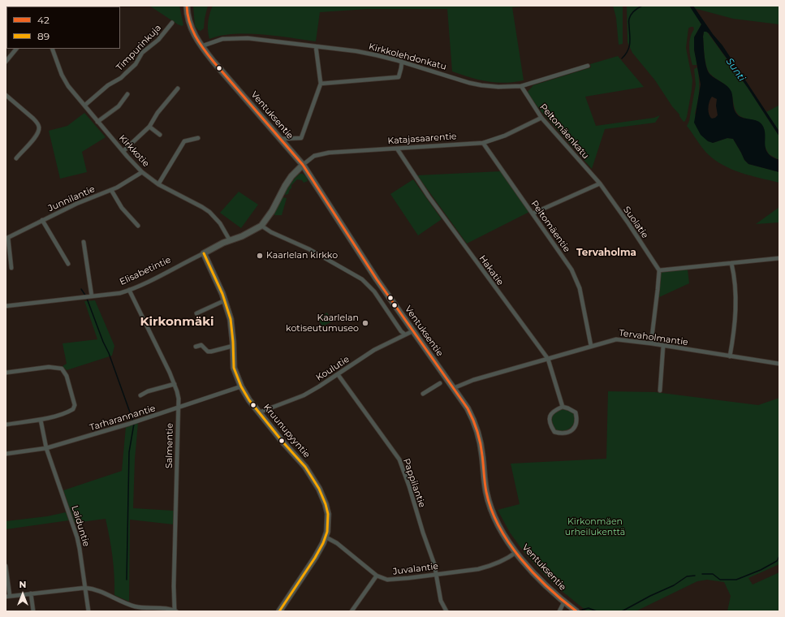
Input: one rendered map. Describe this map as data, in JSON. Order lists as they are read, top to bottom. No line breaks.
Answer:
{"streets":{"main road":["Ventuksentie","Elisabetintie","Kruunupyyntie"],"street":["Timpurinkuja","Kirkkolehdonkatu","Peltomäenkatu","Katajasaarentie","Kirkkotie","Junnilantie","Suolatie","Peltomäentie","Hakatie","Tervaholmantie","Koulutie","Tarharannantie","Salmentie","Pappilantie","Laiduntie","Juvalantie"]},"crossings":[["Timpurinkuja","Kirkkotie"],["Kirkkolehdonkatu","Ventuksentie"],["Kirkkolehdonkatu","Peltomäenkatu"],["Ventuksentie","Katajasaarentie"],["Ventuksentie","Tervaholmantie"],["Ventuksentie","Koulutie"],["Ventuksentie","Juvalantie"],["Peltomäenkatu","Katajasaarentie"],["Peltomäenkatu","Suolatie"],["Katajasaarentie","Peltomäentie"],["Katajasaarentie","Hakatie"],["Kirkkotie","Junnilantie"],["Kirkkotie","Elisabetintie"],["Peltomäentie","Tervaholmantie"],["Hakatie","Tervaholmantie"],["Elisabetintie","Kruunupyyntie"],["Elisabetintie","Salmentie"],["Koulutie","Kruunupyyntie"],["Koulutie","Pappilantie"],["Tarharannantie","Kruunupyyntie"],["Tarharannantie","Salmentie"],["Tarharannantie","Laiduntie"],["Kruunupyyntie","Juvalantie"],["Pappilantie","Juvalantie"]],"districts":["Tervaholma","Kirkonmäki"],"water":["Sunti"],"parks":["Kirkonmäen urheilukenttä"],"places":["Kaarlelan kirkko","Kaarlelan kotiseutumuseo"],"lines":["transit line 42","transit line 89"],"legend":["42","89"],"north":"top"}
